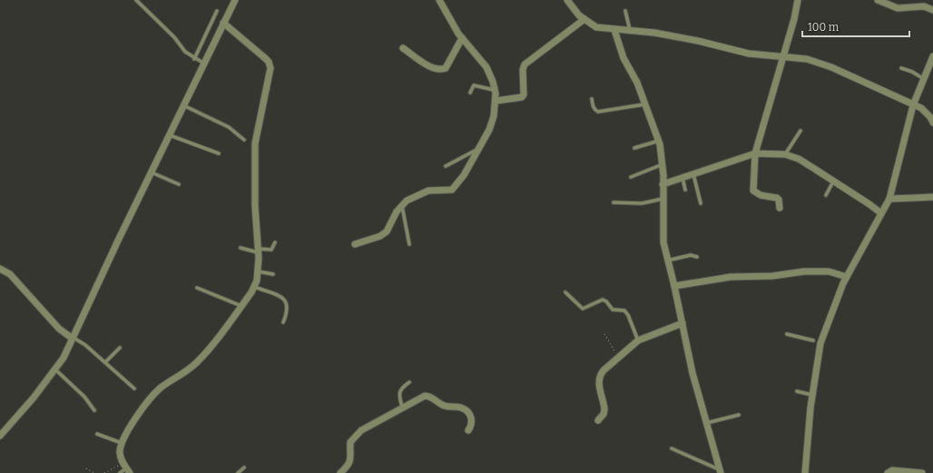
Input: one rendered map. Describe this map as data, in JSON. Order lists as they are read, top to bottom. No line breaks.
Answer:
{"scale_bar":"100 m"}
